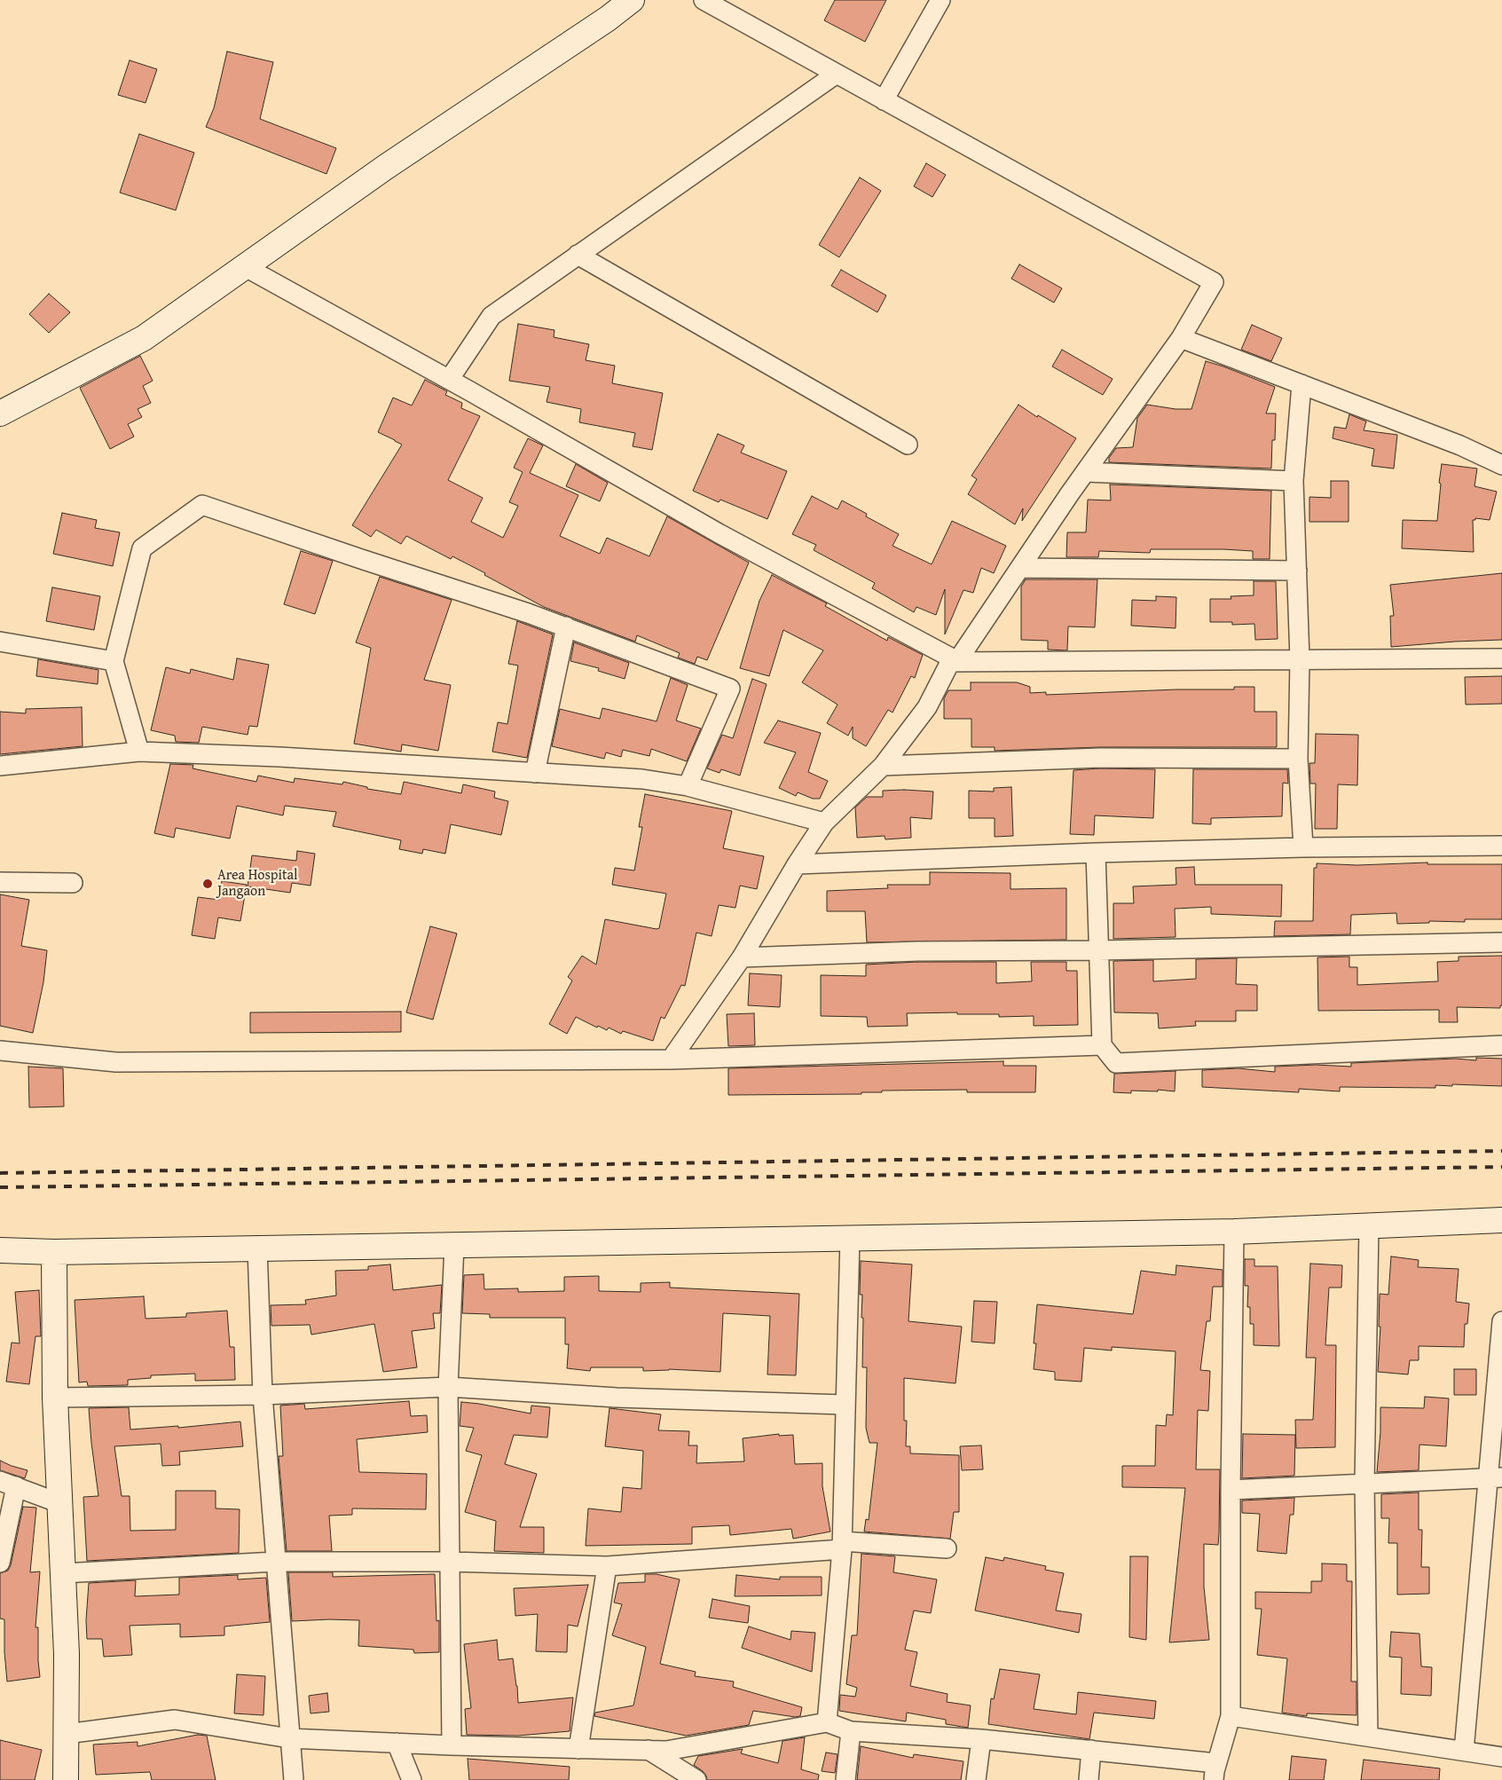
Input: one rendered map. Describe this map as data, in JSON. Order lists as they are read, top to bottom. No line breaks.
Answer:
{"places":["Area Hospital Jangaon"]}
